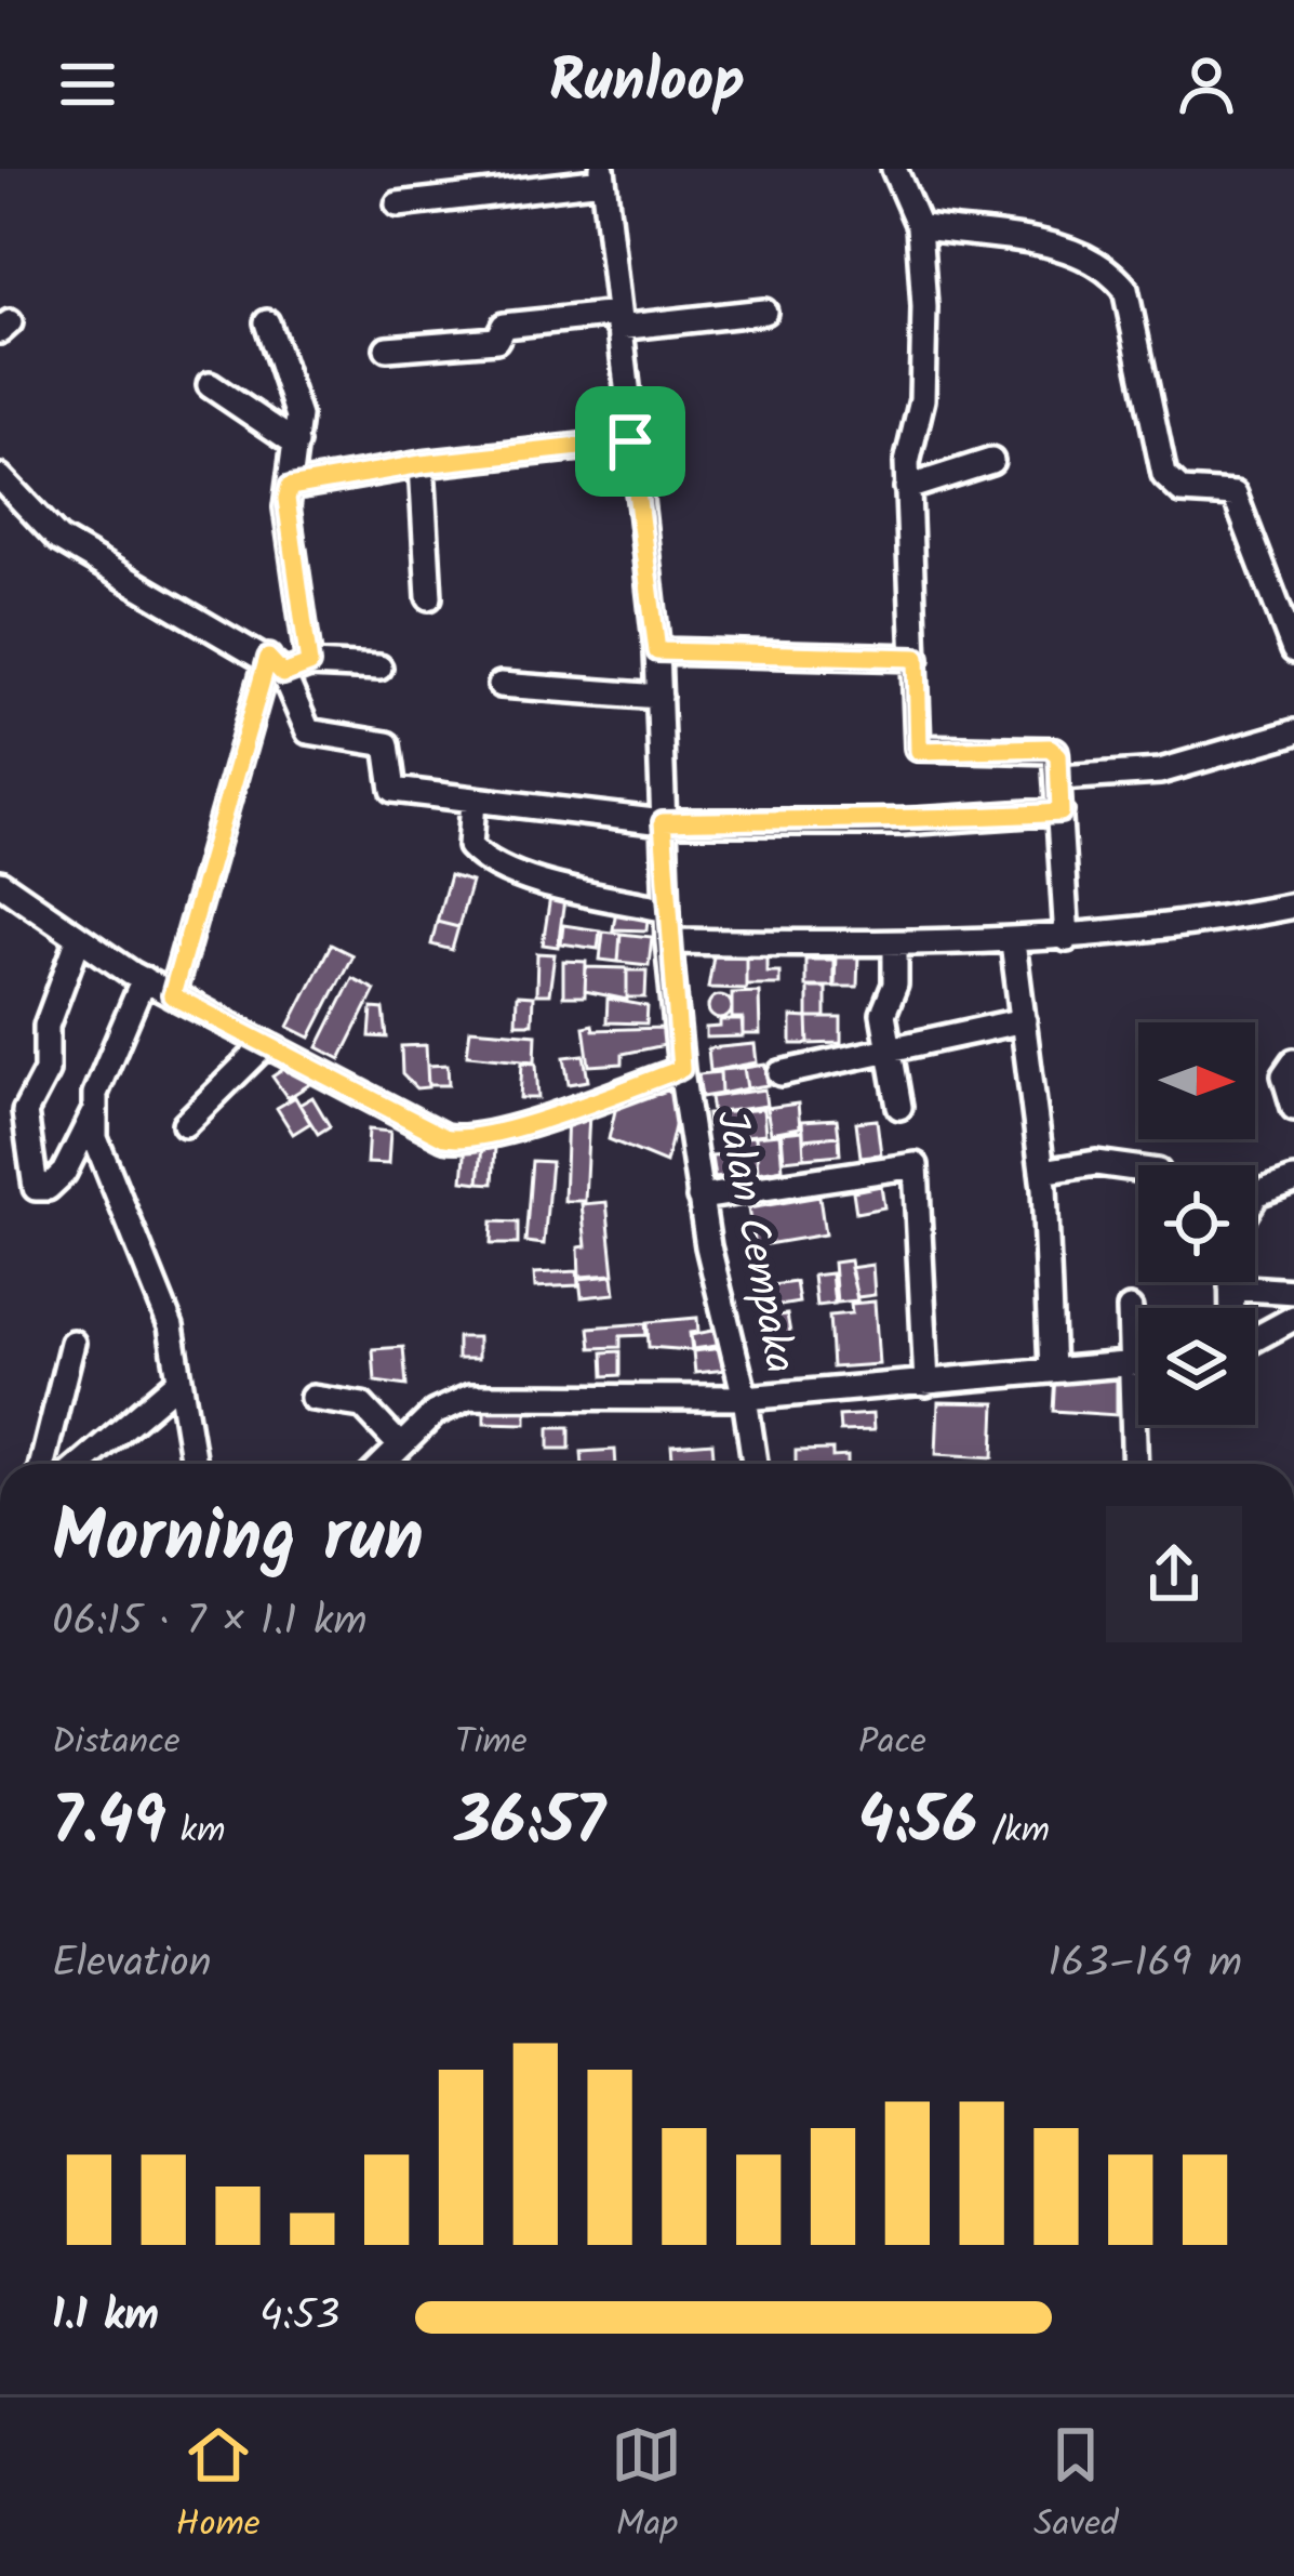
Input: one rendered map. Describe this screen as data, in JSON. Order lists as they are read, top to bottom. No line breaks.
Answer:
{"streets":{"street":["Jalan Cempaka"]},"north":"right","page":{"header":"Runloop","heading":["Morning run","06:15 · 7 × 1.1 km"],"stats":[["Distance","7.49 km"],["Time","36:57"],["Pace","4:56 /km"]],"chart":["Elevation","163–169 m"],"list":[{"name":"1.1 km","note":"4:53"}],"tabs":["Home","Map","Saved"]}}
